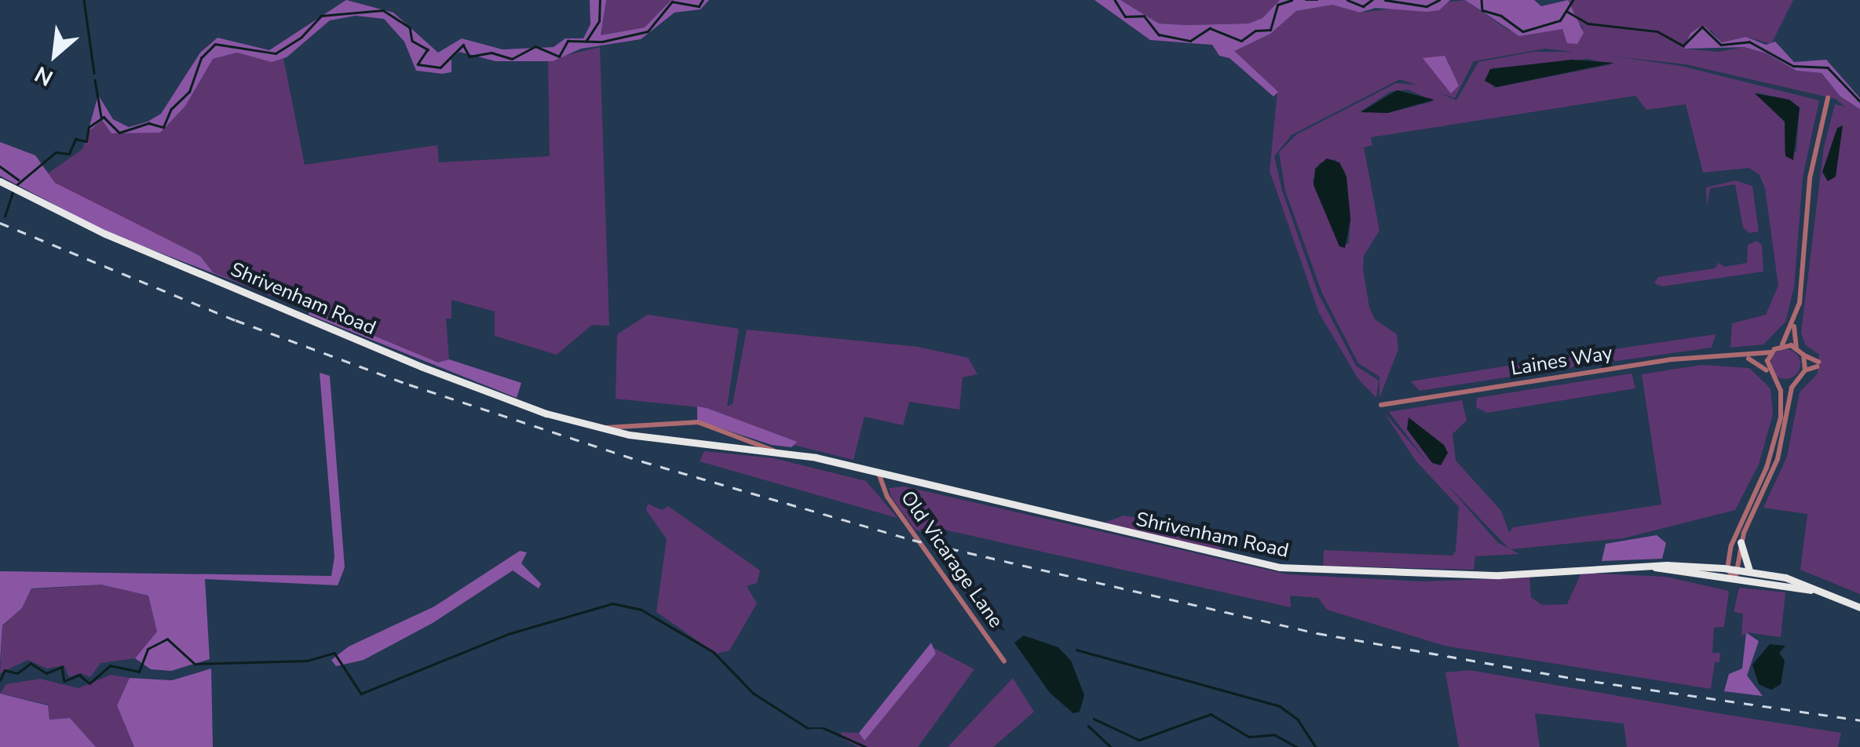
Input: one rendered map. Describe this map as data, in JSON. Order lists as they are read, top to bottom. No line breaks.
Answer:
{"streets":{"highway":["Shrivenham Road"],"street":["Laines Way","Old Vicarage Lane"]},"crossings":[["Shrivenham Road","Old Vicarage Lane"]],"north":"bottom left"}
